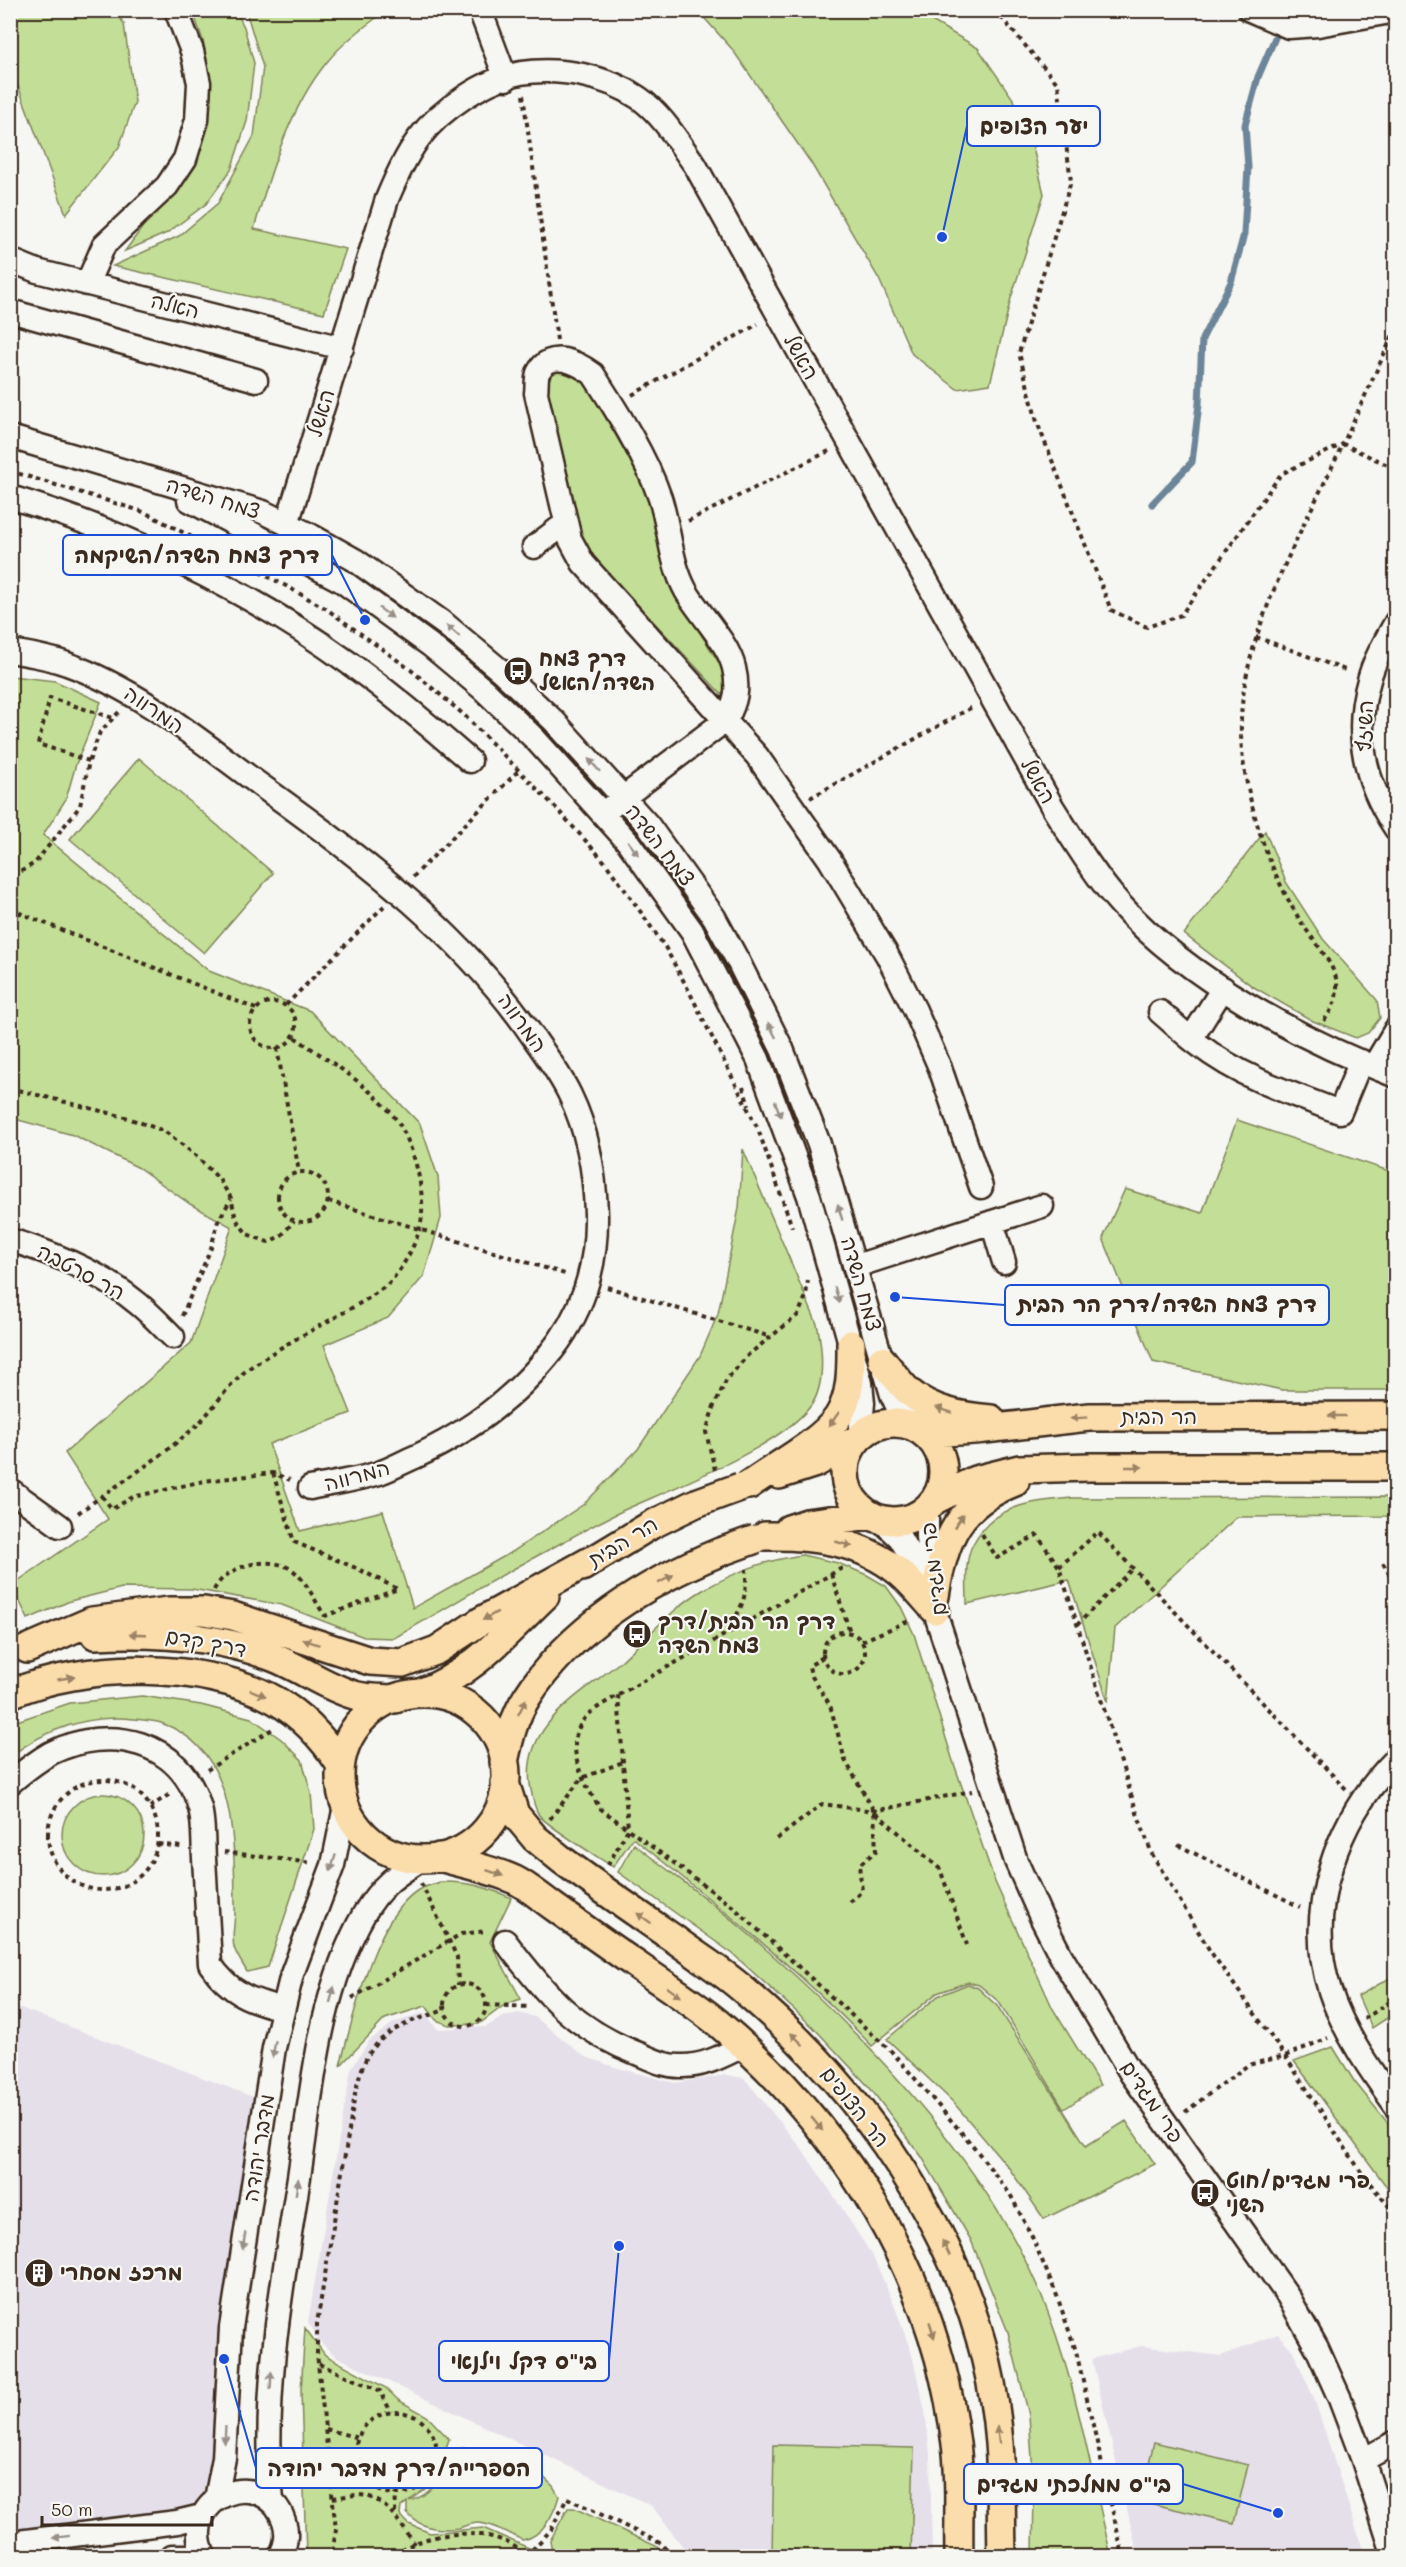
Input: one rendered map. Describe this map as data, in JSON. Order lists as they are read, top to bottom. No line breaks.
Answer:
{"streets":{"main road":["הר הבית","דרך קדם","הר הצופים"],"street":["האלה","האשל","צמח השדה","המרווה","השיזף","הר סרטבה","פרי מגדים","מדבר יהודה"]},"crossings":[["האלה","האשל"],["האשל","צמח השדה"],["צמח השדה","הר הבית"],["צמח השדה","פרי מגדים"],["הר הבית","פרי מגדים"],["הר הבית","דרך קדם"],["הר הבית","הר הצופים"],["הר הבית","מדבר יהודה"],["דרך קדם","הר הצופים"],["דרך קדם","מדבר יהודה"],["הר הצופים","מדבר יהודה"]],"places":{"other":["יער הצופים","דרך צמח השדה/השיקמה","דרך צמח השדה/דרך הר הבית","בי\"ס דקל וילנאי","הספרייה/דרך מדבר יהודה","בי\"ס ממלכתי מגדים"],"bus stop":["דרך צמח השדה/האשל","דרך הר הבית/דרך צמח השדה","פרי מגדים/חוט השני"],"building":["מרכז מסחרי"]},"scale_bar":"50 m"}
